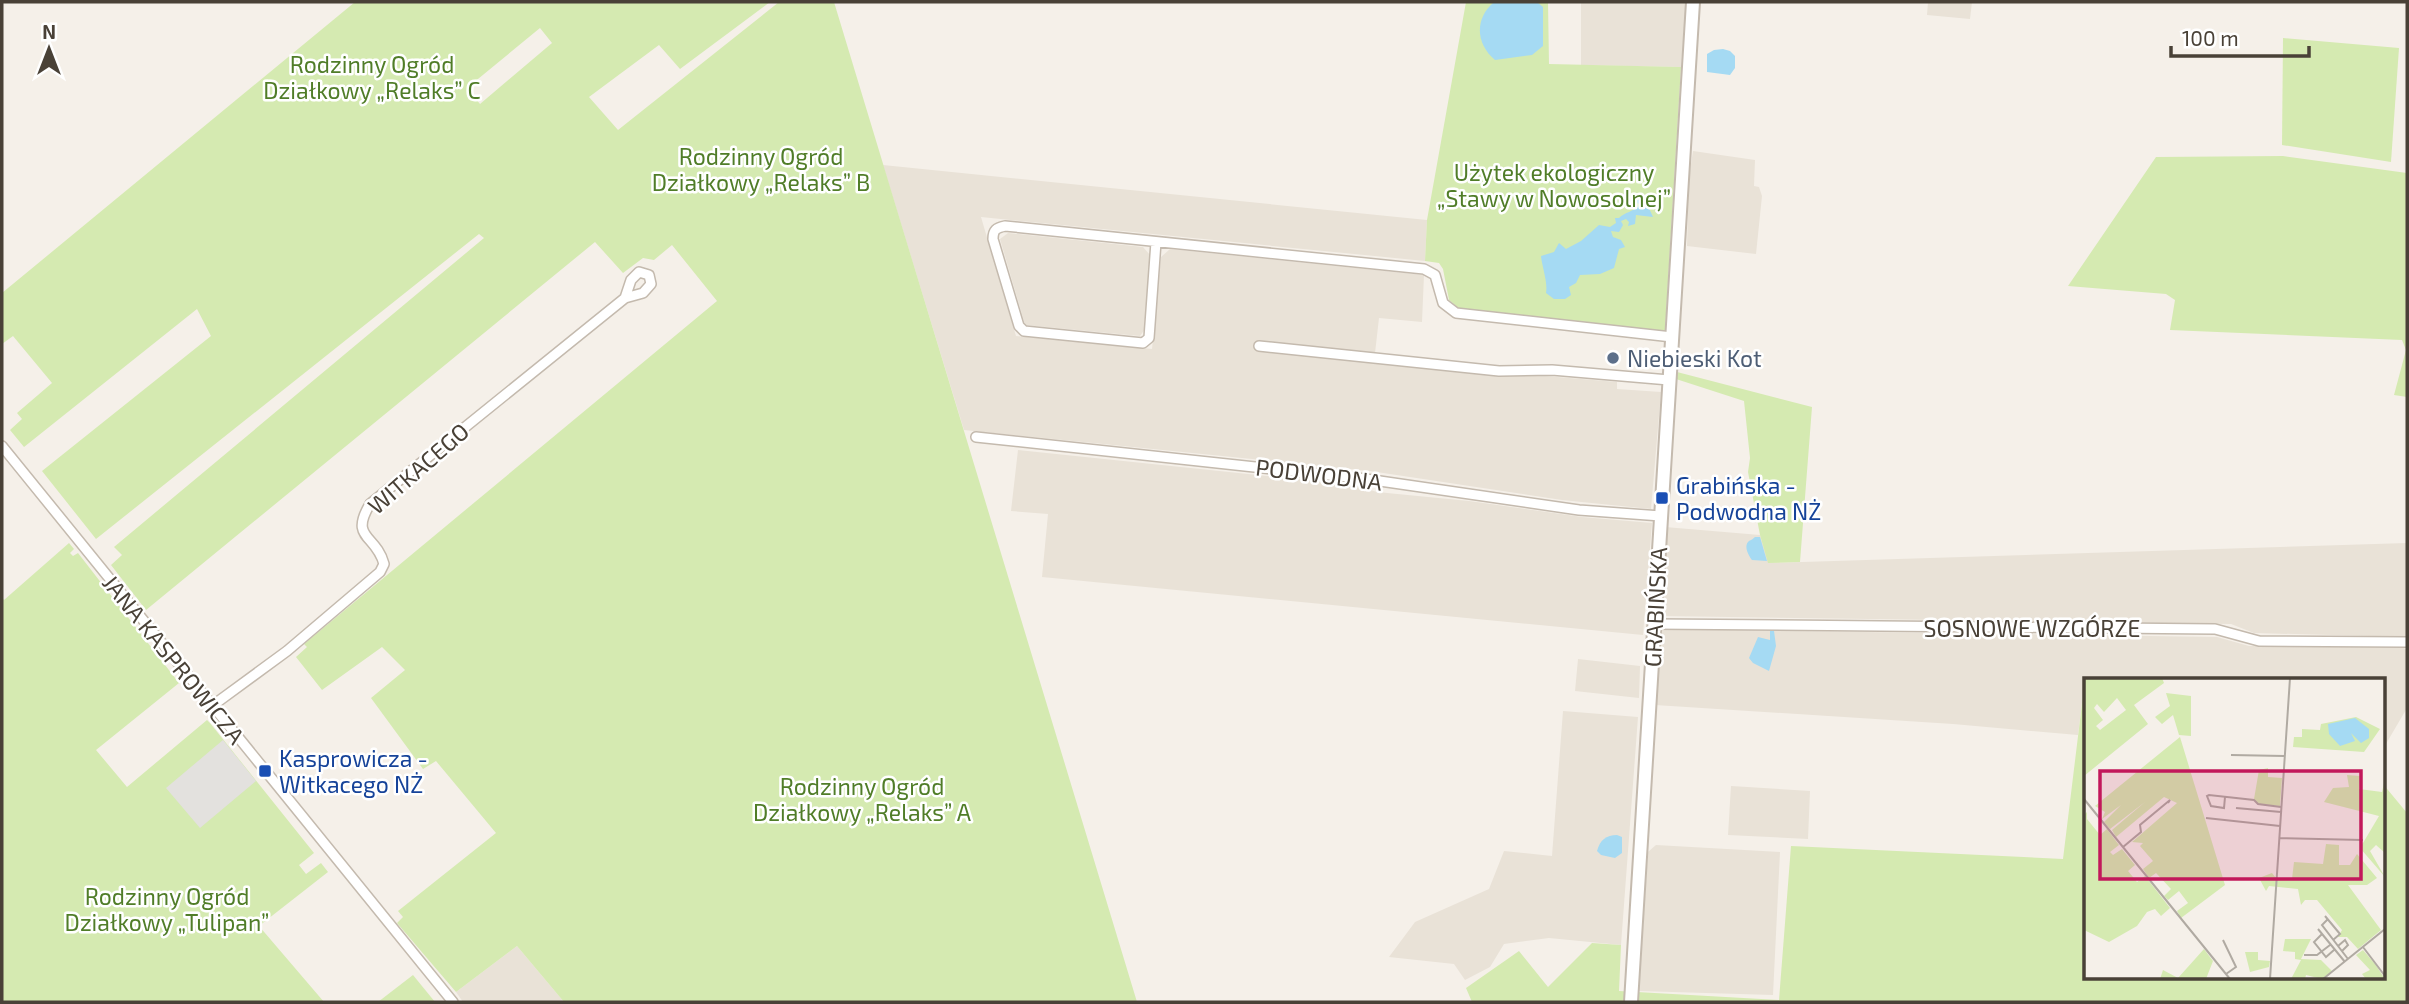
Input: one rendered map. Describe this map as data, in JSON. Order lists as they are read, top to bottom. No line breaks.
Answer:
{"streets":{"street":["WITKACEGO","PODWODNA","GRABIŃSKA","SOSNOWE WZGÓRZE","JANA KASPROWICZA"]},"crossings":[["WITKACEGO","JANA KASPROWICZA"],["PODWODNA","GRABIŃSKA"],["GRABIŃSKA","SOSNOWE WZGÓRZE"]],"parks":["Rodzinny Ogród Działkowy „Relaks” C","Rodzinny Ogród Działkowy „Relaks” B","Użytek ekologiczny „Stawy w Nowosolnej”","Rodzinny Ogród Działkowy „Relaks” A","Rodzinny Ogród Działkowy „Tulipan”"],"places":{"other":["Niebieski Kot"],"transit":["Grabińska - Podwodna NŻ","Kasprowicza - Witkacego NŻ"]},"scale_bar":"100 m","north":"top"}
